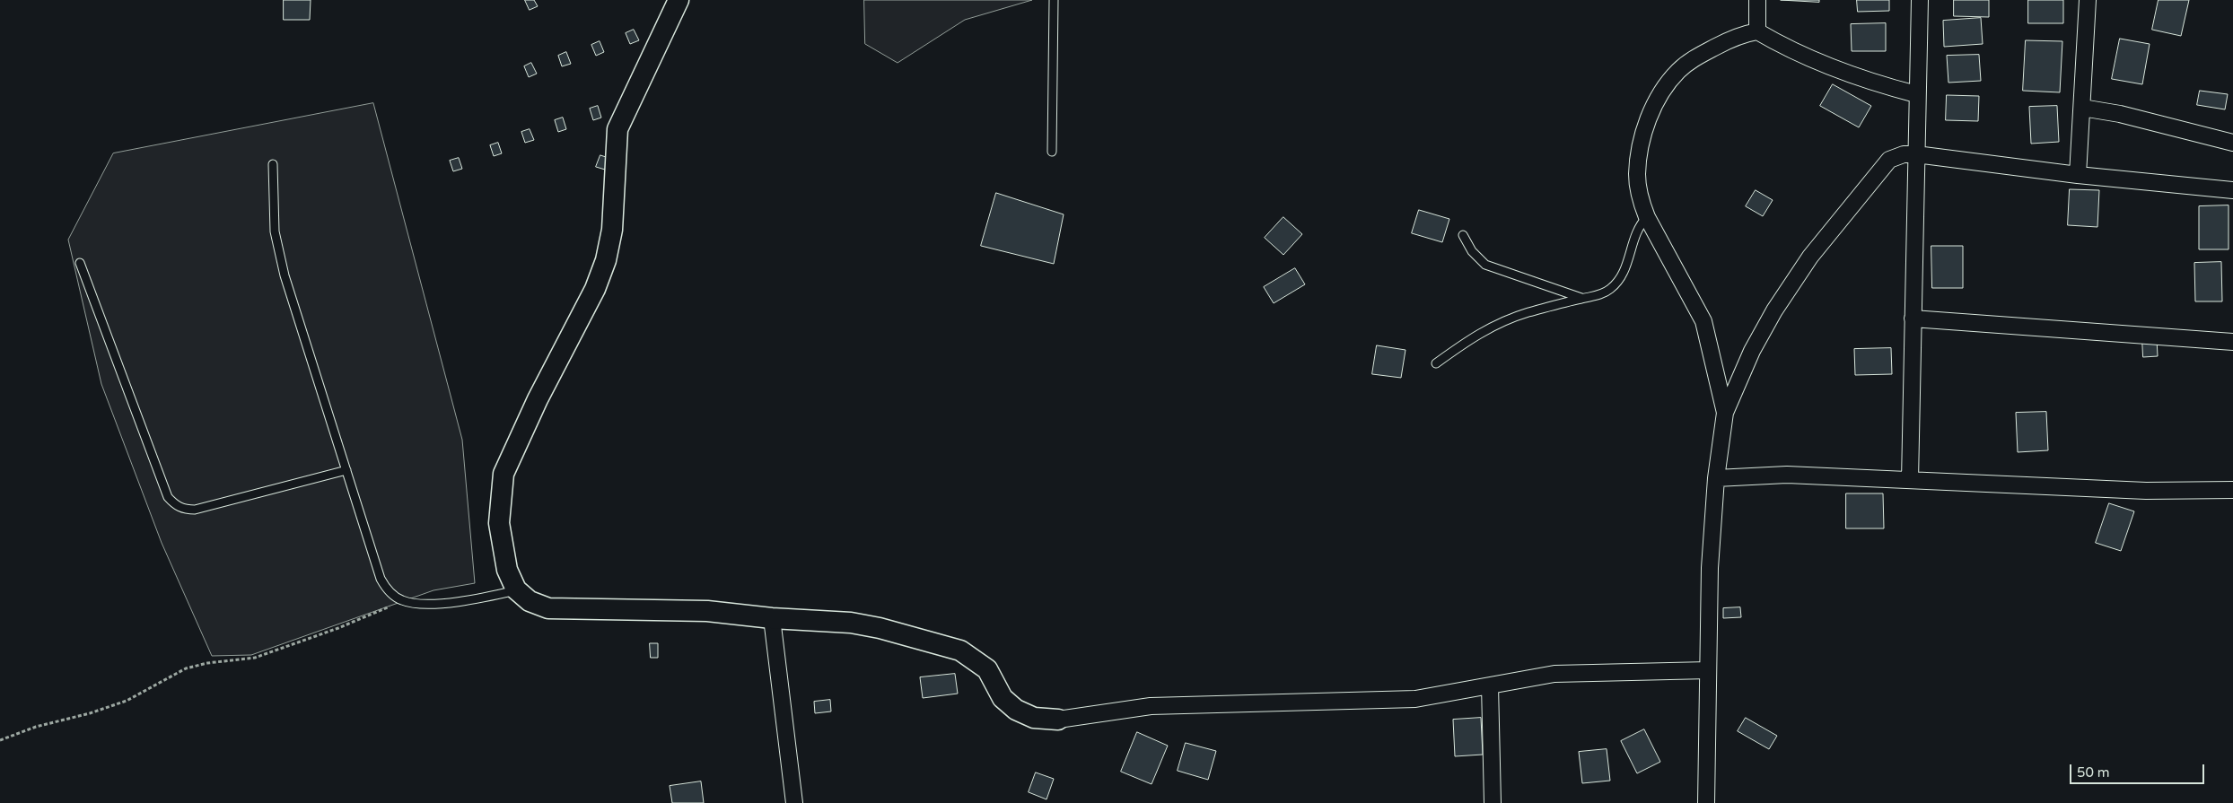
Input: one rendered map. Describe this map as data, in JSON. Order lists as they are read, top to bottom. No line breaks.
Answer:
{"scale_bar":"50 m"}
